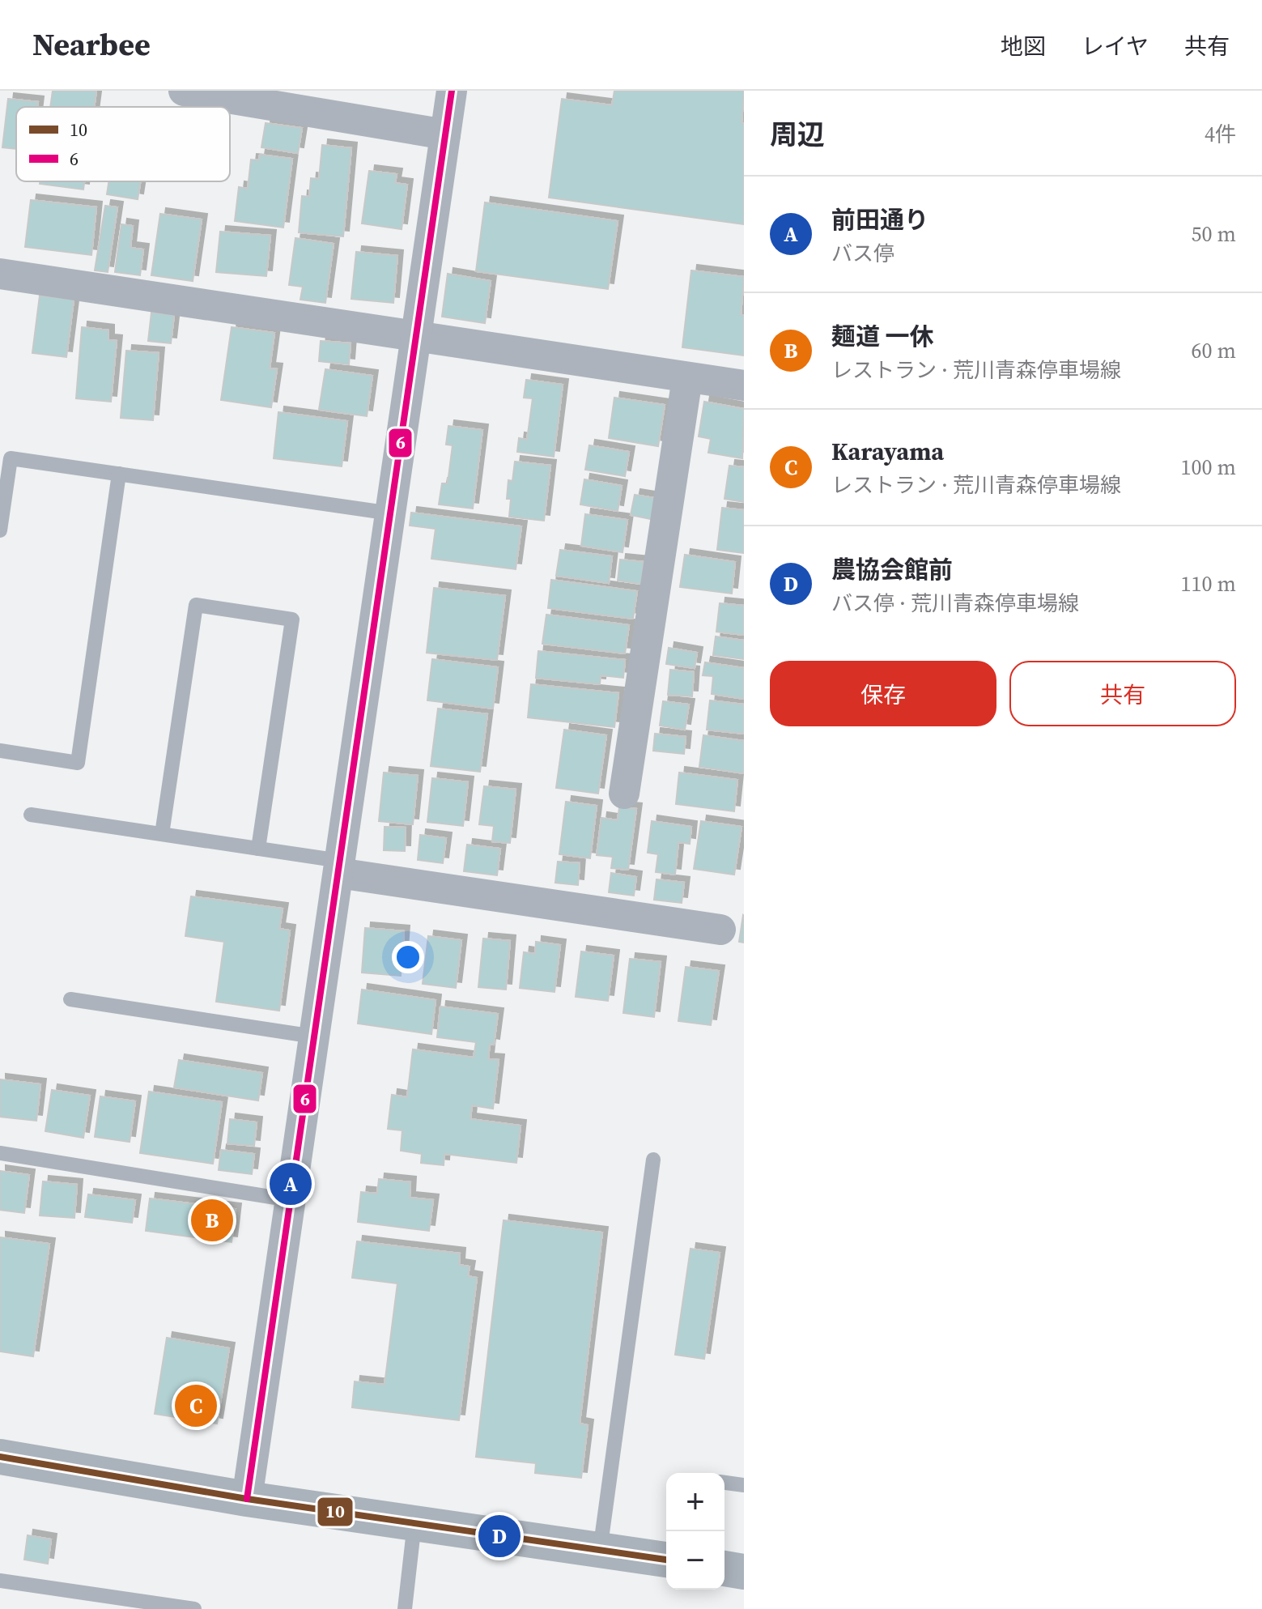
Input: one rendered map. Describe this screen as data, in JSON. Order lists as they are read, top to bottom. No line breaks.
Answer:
{"lines":["transit line 6","transit line 10"],"legend":["10","6"],"page":{"header":"Nearbee","nav":["地図","レイヤ","共有"],"heading":["周辺","4件"],"list":[{"mark":"A","name":"前田通り","note":"バス停","value":"50 m"},{"mark":"B","name":"麺道 一休","note":"レストラン · 荒川青森停車場線","value":"60 m"},{"mark":"C","name":"Karayama","note":"レストラン · 荒川青森停車場線","value":"100 m"},{"mark":"D","name":"農協会館前","note":"バス停 · 荒川青森停車場線","value":"110 m"}],"buttons":["保存","共有"],"pins":["A","B","C","D"],"map_buttons":["+","−"]}}
